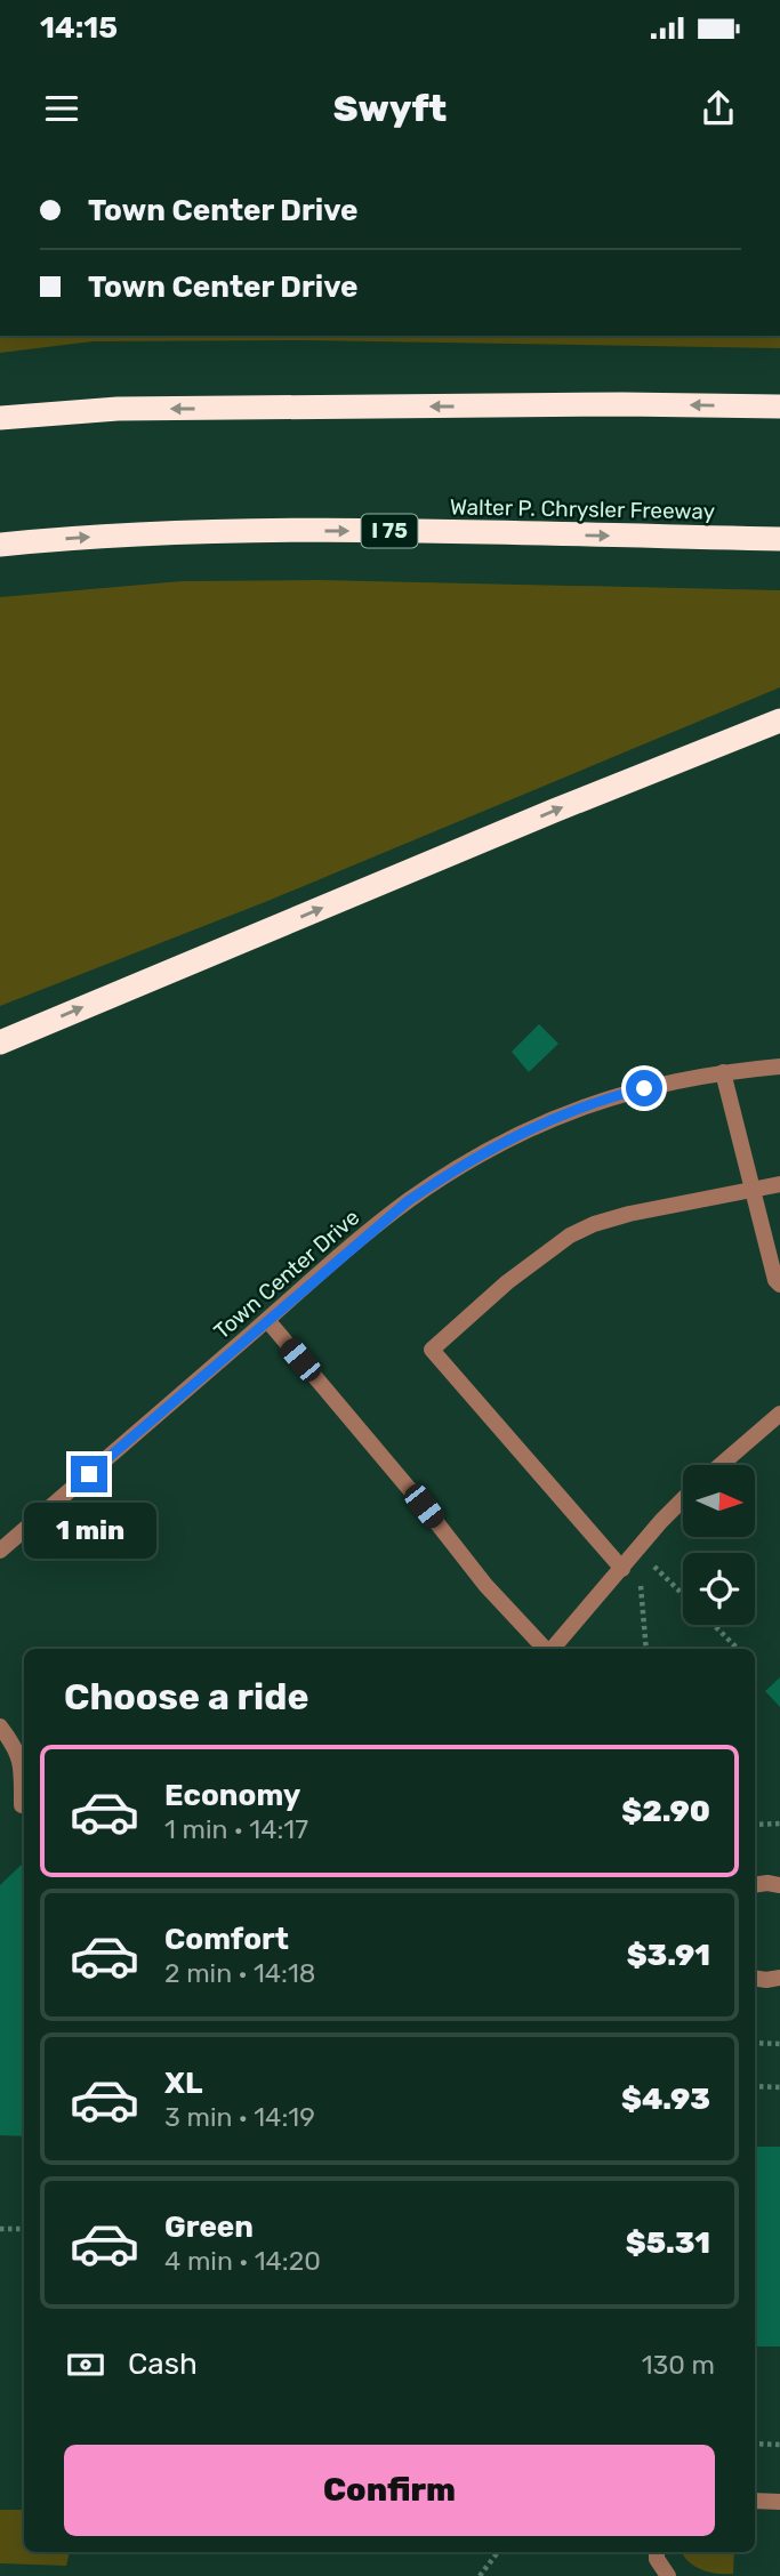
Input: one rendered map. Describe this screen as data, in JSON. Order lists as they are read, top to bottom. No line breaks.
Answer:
{"streets":{"highway":["Walter P. Chrysler Freeway","I 75"],"street":["Town Center Drive"]},"north":"right","page":{"status":"14:15","header":"Swyft","banner":["Town Center Drive","Town Center Drive"],"bubble":"1 min","heading":"Choose a ride","list":[{"name":"Economy","note":"1 min · 14:17","value":"$2.90"},{"name":"Comfort","note":"2 min · 14:18","value":"$3.91"},{"name":"XL","note":"3 min · 14:19","value":"$4.93"},{"name":"Green","note":"4 min · 14:20","value":"$5.31"}],"pay":["Cash","130 m"],"buttons":"Confirm"}}
